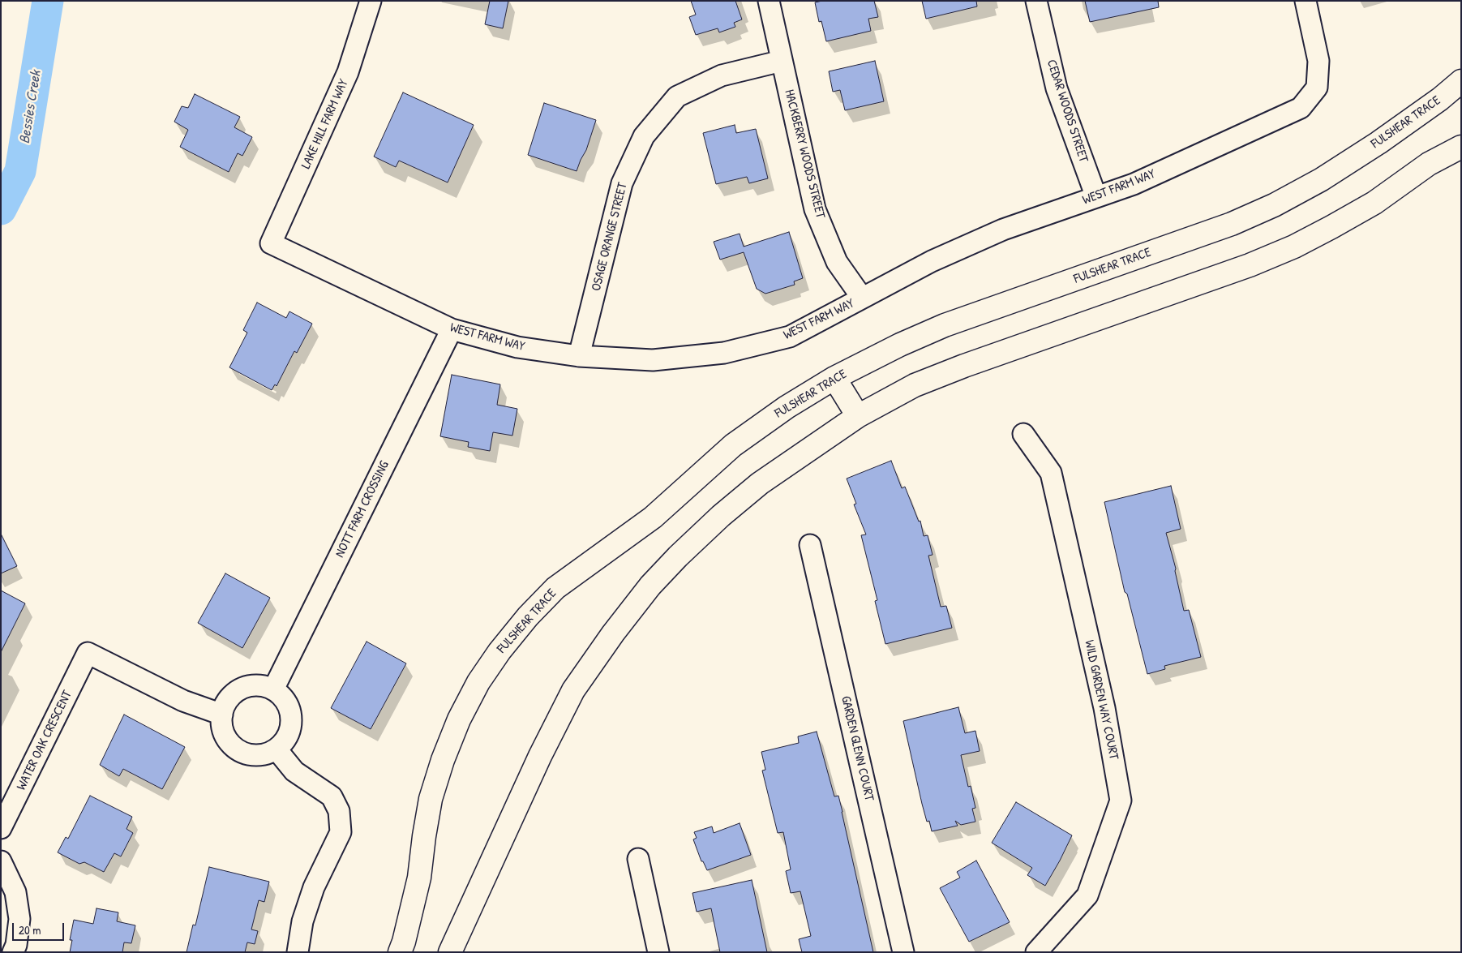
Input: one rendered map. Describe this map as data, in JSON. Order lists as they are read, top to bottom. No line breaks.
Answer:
{"streets":{"street":["CEDAR WOODS STREET","FULSHEAR TRACE","LAKE HILL FARM WAY","HACKBERRY WOODS STREET","WEST FARM WAY","OSAGE ORANGE STREET","NOTT FARM CROSSING","WILD GARDEN WAY COURT","WATER OAK CRESCENT","GARDEN GLENN COURT"]},"crossings":[["CEDAR WOODS STREET","WEST FARM WAY"],["LAKE HILL FARM WAY","WEST FARM WAY"],["HACKBERRY WOODS STREET","WEST FARM WAY"],["HACKBERRY WOODS STREET","OSAGE ORANGE STREET"],["WEST FARM WAY","OSAGE ORANGE STREET"],["WEST FARM WAY","NOTT FARM CROSSING"],["NOTT FARM CROSSING","WATER OAK CRESCENT"]],"water":["Bessies Creek"],"scale_bar":"20 m"}
